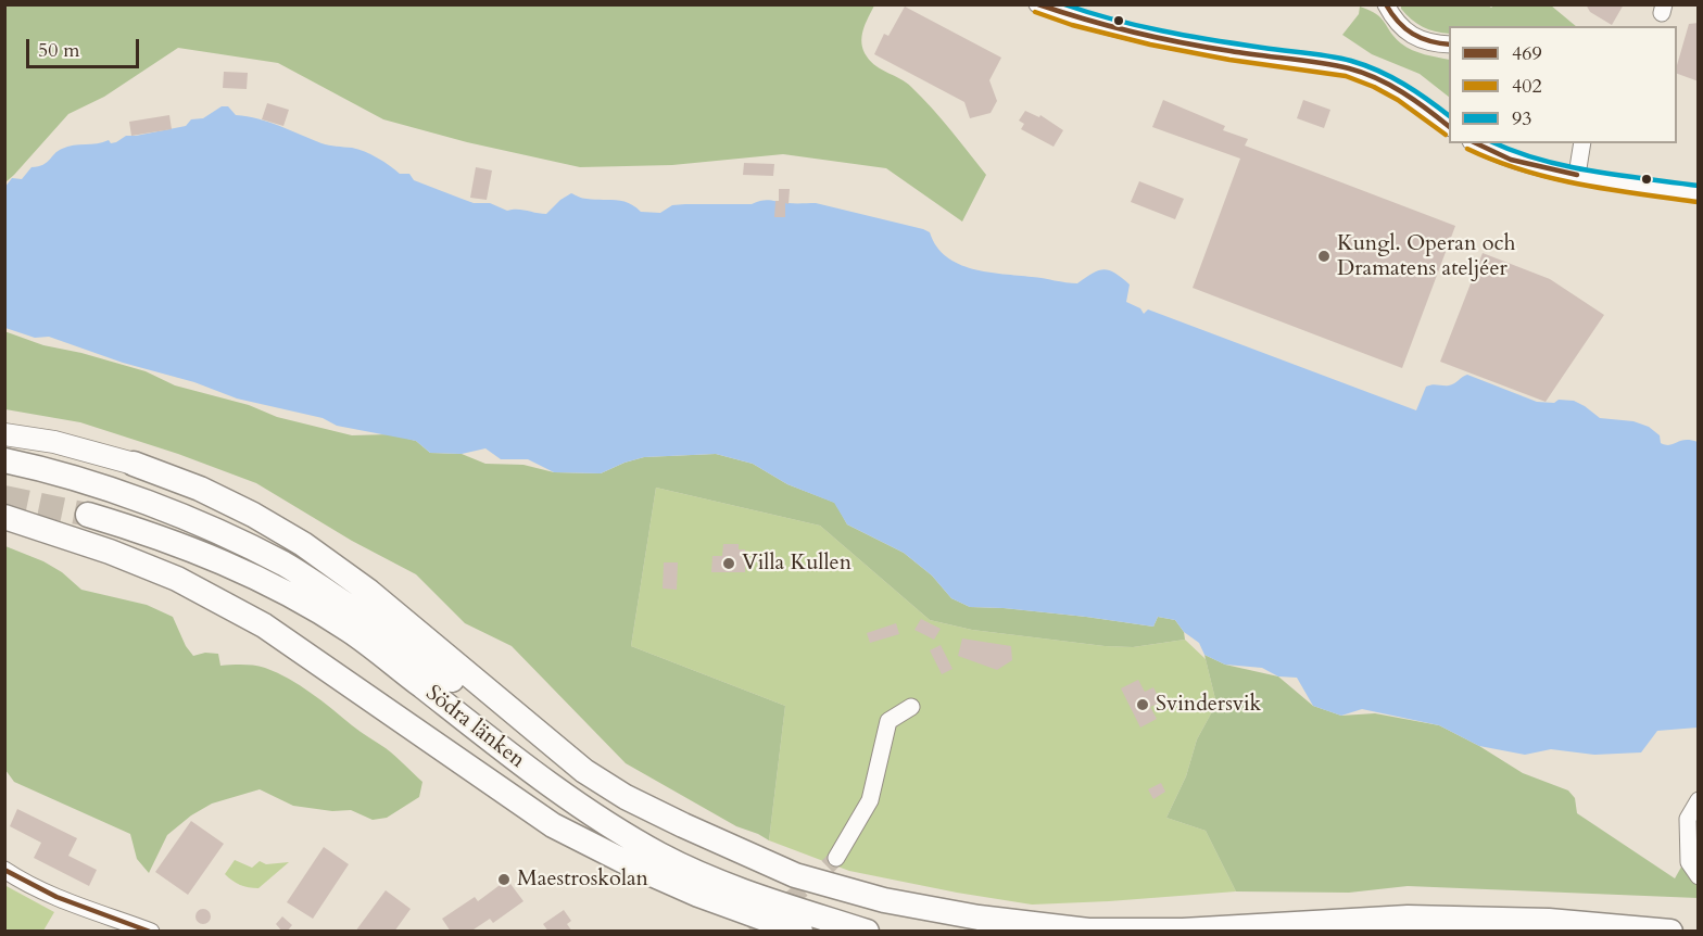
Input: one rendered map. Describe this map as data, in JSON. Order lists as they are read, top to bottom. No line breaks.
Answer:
{"streets":{"highway":["Södra länken"]},"places":["Kungl. Operan och Dramatens ateljéer","Villa Kullen","Svindersvik","Maestroskolan"],"lines":["transit line 469","transit line 93","transit line 402"],"legend":["469","402","93"],"scale_bar":"50 m"}
